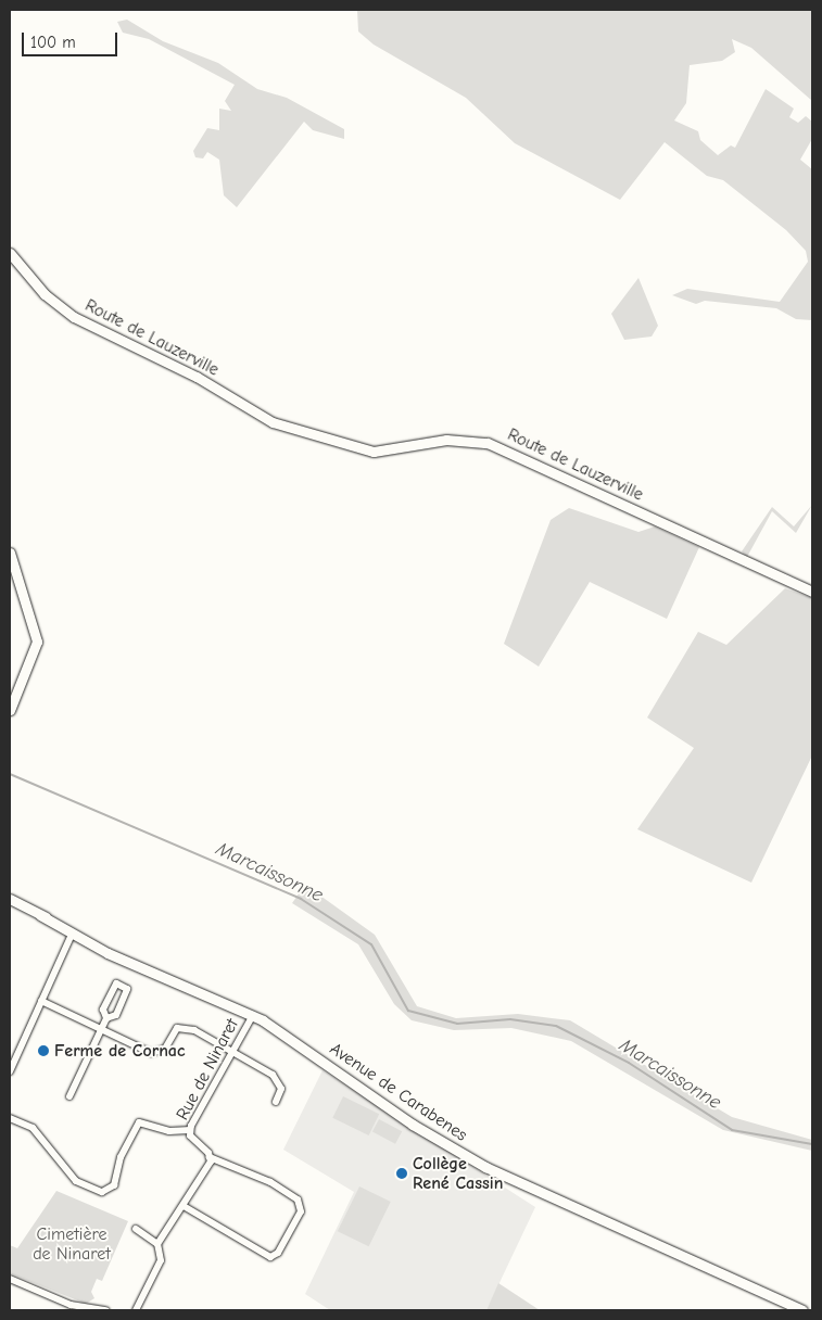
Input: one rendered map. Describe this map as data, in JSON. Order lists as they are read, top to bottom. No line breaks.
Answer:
{"streets":{"street":["Route de Lauzerville","Rue de Ninaret","Avenue de Carabenes"]},"crossings":[["Rue de Ninaret","Avenue de Carabenes"]],"water":["Marcaissonne"],"parks":["Cimetière de Ninaret"],"places":["Ferme de Cornac","Collège René Cassin"],"scale_bar":"100 m"}
